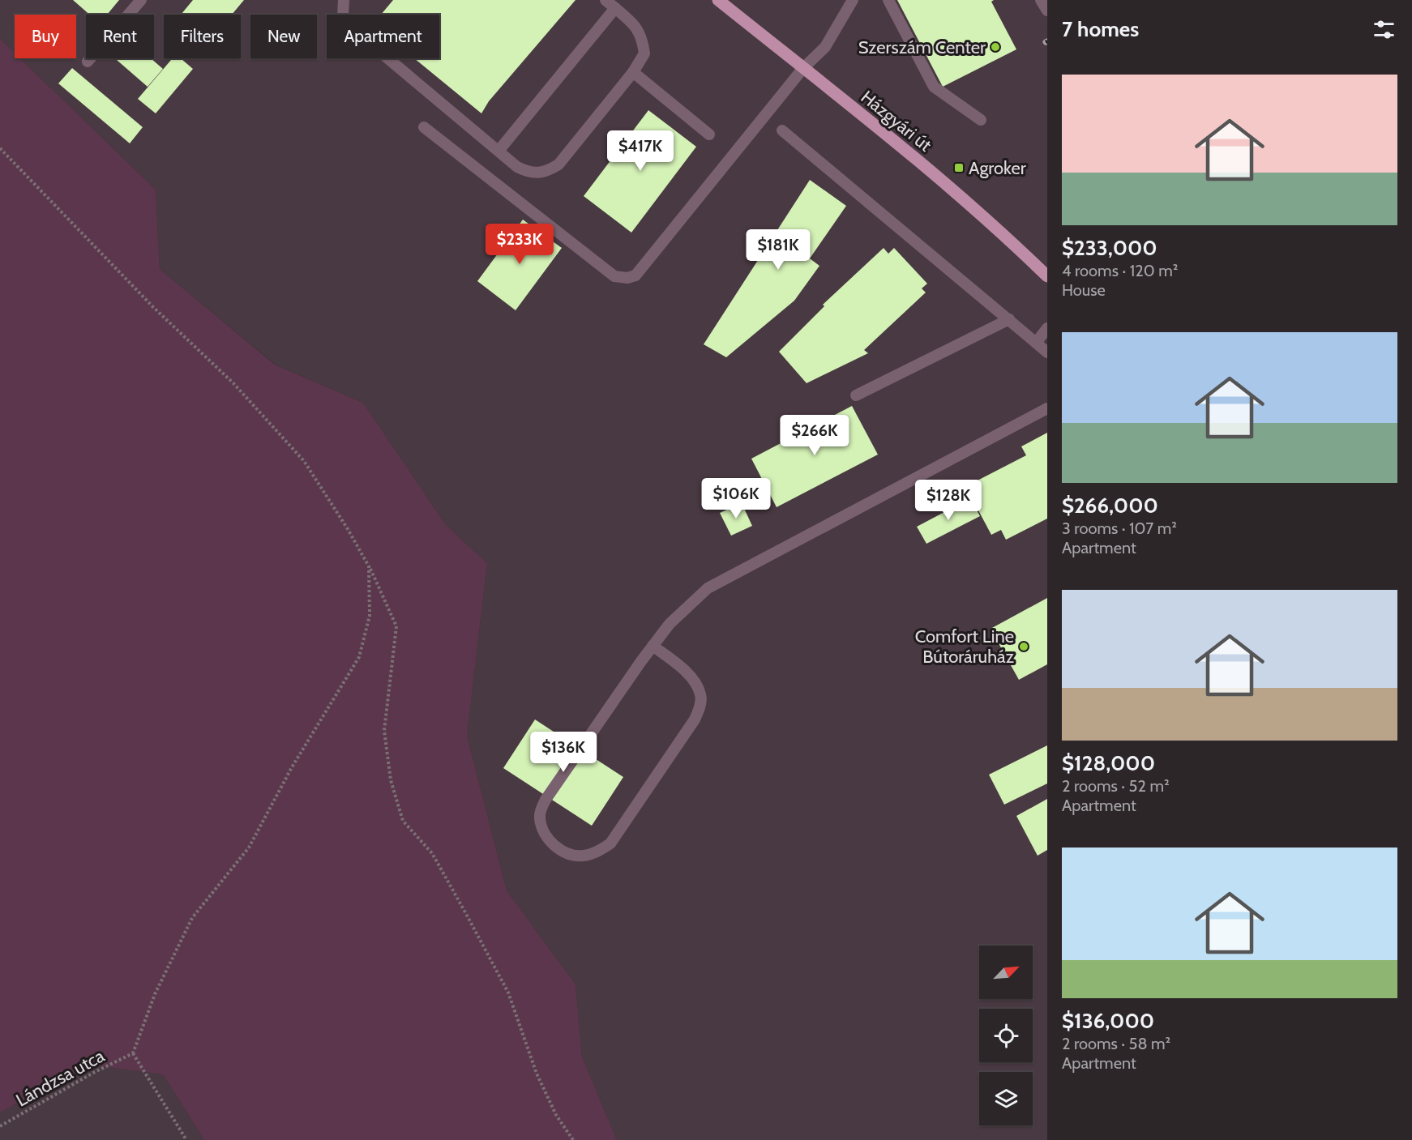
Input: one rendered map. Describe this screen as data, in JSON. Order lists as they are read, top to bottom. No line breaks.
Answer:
{"streets":{"main road":["Házgyári út"],"path":["Lándzsa utca"]},"places":{"other":["Szerszám Center","Comfort Line Bútoráruház"],"transit":["Agroker"]},"north":"top right","page":{"heading":"7 homes","chip":["Buy","Rent","Filters","New","Apartment"],"list":[{"name":"$233,000","note":"4 rooms · 120 m² · House"},{"name":"$266,000","note":"3 rooms · 107 m² · Apartment"},{"name":"$128,000","note":"2 rooms · 52 m² · Apartment"},{"name":"$136,000","note":"2 rooms · 58 m² · Apartment"}],"price":["$417K","$233K","$181K","$266K","$106K","$128K","$136K"]}}
